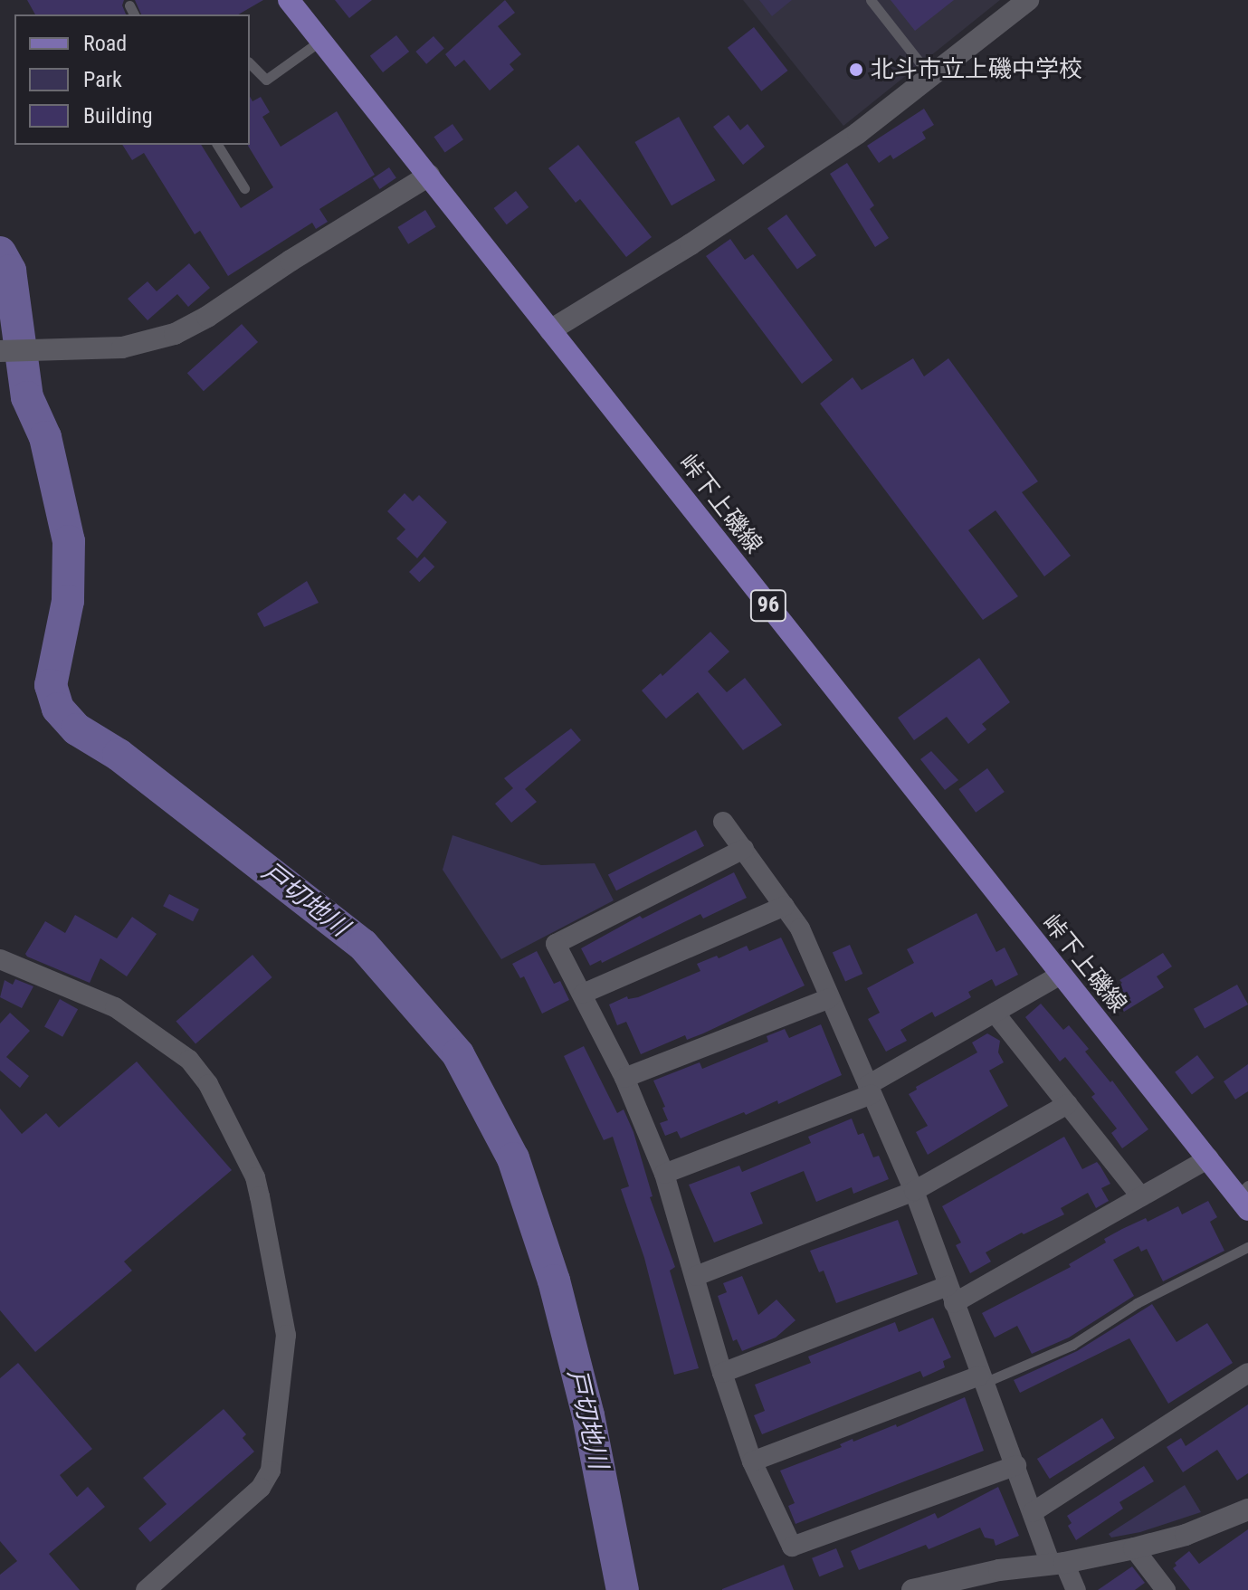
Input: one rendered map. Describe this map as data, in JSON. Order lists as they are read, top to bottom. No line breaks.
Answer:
{"streets":{"main road":["峠下上磯線","96"]},"water":["戸切地川"],"places":["北斗市立上磯中学校"],"legend":["Road","Park","Building"]}
